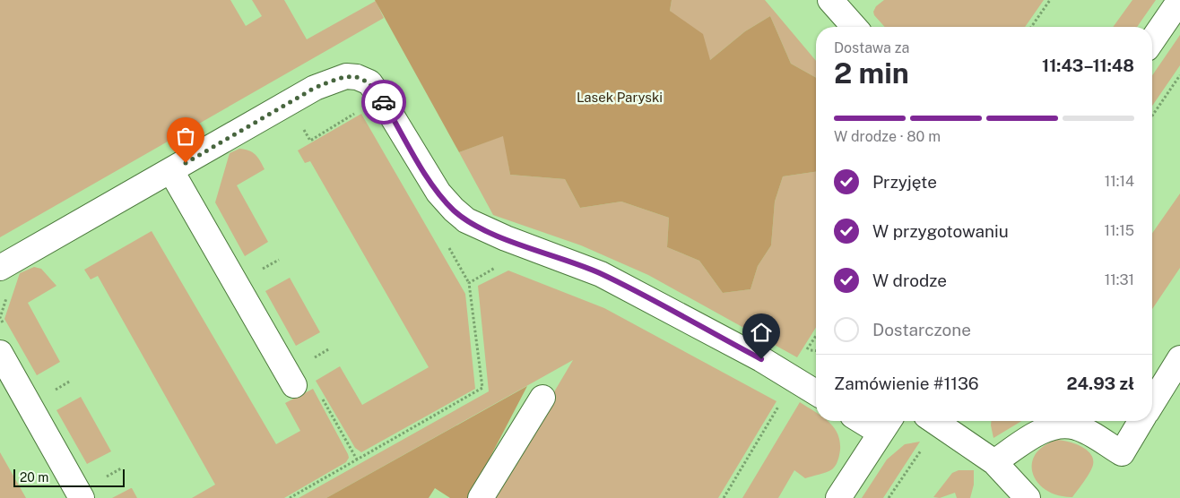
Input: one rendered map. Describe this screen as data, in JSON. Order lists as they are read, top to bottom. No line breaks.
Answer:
{"parks":["Lasek Paryski"],"scale_bar":"20 m","page":{"heading":["2 min","Dostawa za","11:43–11:48"],"panel":["Zamówienie #1136","24.93 zł"],"bar":"W drodze · 80 m","list":[["Przyjęte","11:14"],["W przygotowaniu","11:15"],["W drodze","11:31"],"Dostarczone"],"scale":"20 m"}}
